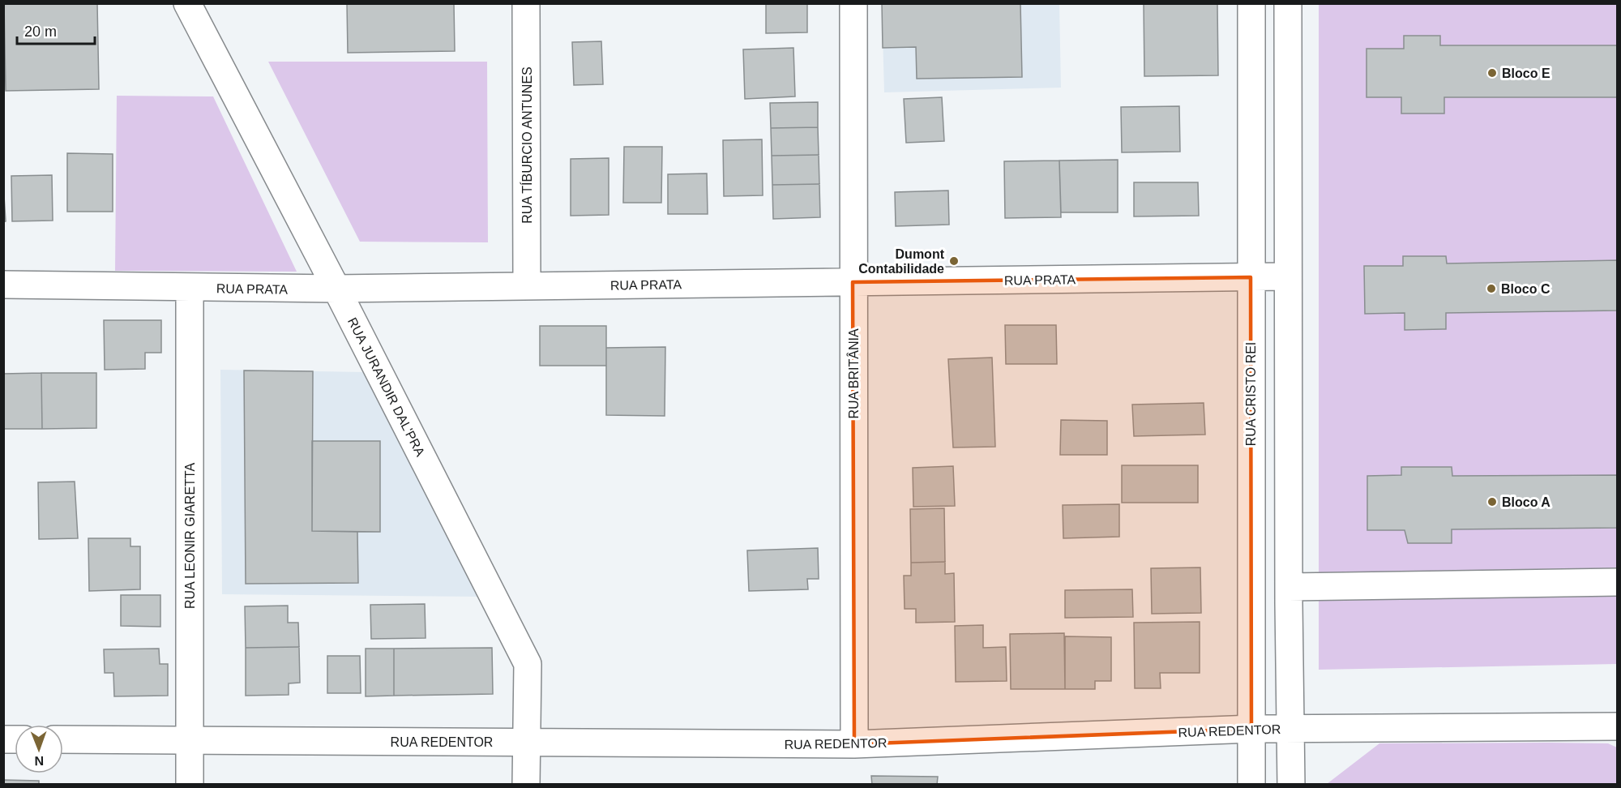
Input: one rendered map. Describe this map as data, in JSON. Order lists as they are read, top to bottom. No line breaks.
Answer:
{"streets":{"street":["RUA TÍBURCIO ANTUNES","RUA PRATA","RUA BRITÂNIA","RUA JURANDIR DAL'PRA","RUA CRISTO REI","RUA LEONIR GIARETTA","RUA REDENTOR"]},"crossings":[["RUA TÍBURCIO ANTUNES","RUA PRATA"],["RUA PRATA","RUA BRITÂNIA"],["RUA PRATA","RUA JURANDIR DAL'PRA"],["RUA PRATA","RUA CRISTO REI"],["RUA PRATA","RUA LEONIR GIARETTA"],["RUA BRITÂNIA","RUA REDENTOR"],["RUA JURANDIR DAL'PRA","RUA REDENTOR"],["RUA CRISTO REI","RUA REDENTOR"],["RUA LEONIR GIARETTA","RUA REDENTOR"]],"places":["Bloco E","Dumont Contabilidade","Bloco C","Bloco A"],"scale_bar":"20 m","north":"bottom"}
